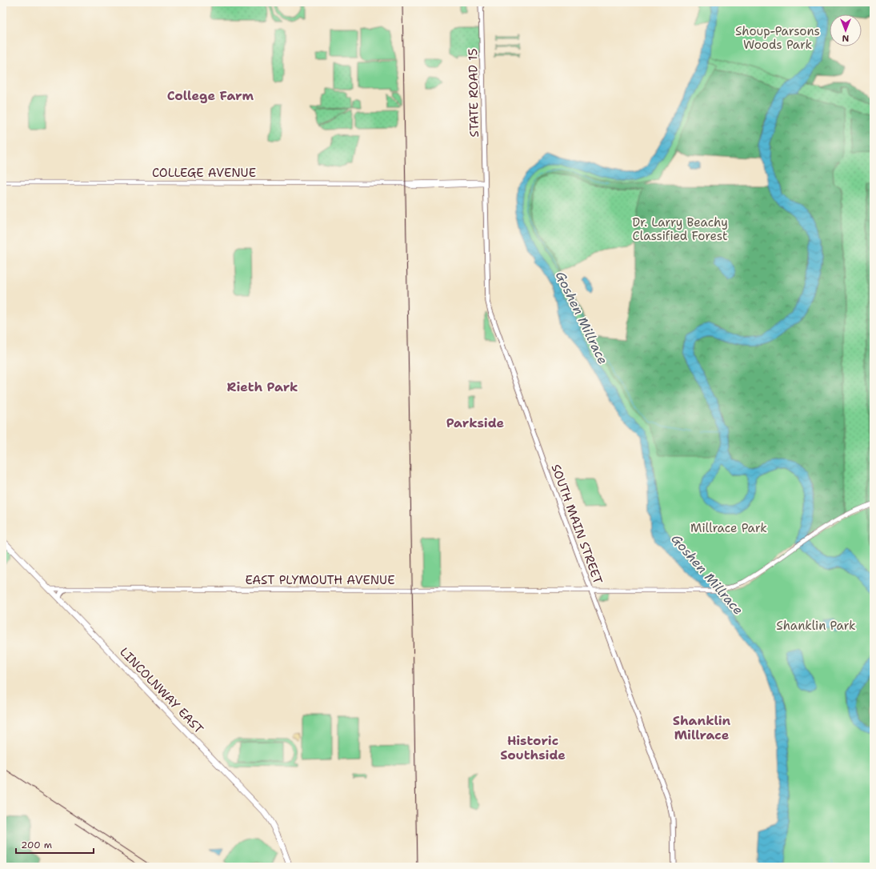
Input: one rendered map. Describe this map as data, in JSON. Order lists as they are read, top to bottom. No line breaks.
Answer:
{"streets":{"highway":["LINCOLNWAY EAST"],"main road":["STATE ROAD 15","COLLEGE AVENUE","SOUTH MAIN STREET","EAST PLYMOUTH AVENUE"]},"crossings":[["STATE ROAD 15","COLLEGE AVENUE"],["STATE ROAD 15","SOUTH MAIN STREET"],["COLLEGE AVENUE","SOUTH MAIN STREET"],["SOUTH MAIN STREET","EAST PLYMOUTH AVENUE"],["EAST PLYMOUTH AVENUE","LINCOLNWAY EAST"]],"districts":["College Farm","Rieth Park","Parkside","Shanklin Millrace","Historic Southside"],"water":["Goshen Millrace"],"parks":["Shoup-Parsons Woods Park","Dr. Larry Beachy Classified Forest","Millrace Park","Shanklin Park"],"scale_bar":"200 m","north":"bottom"}
